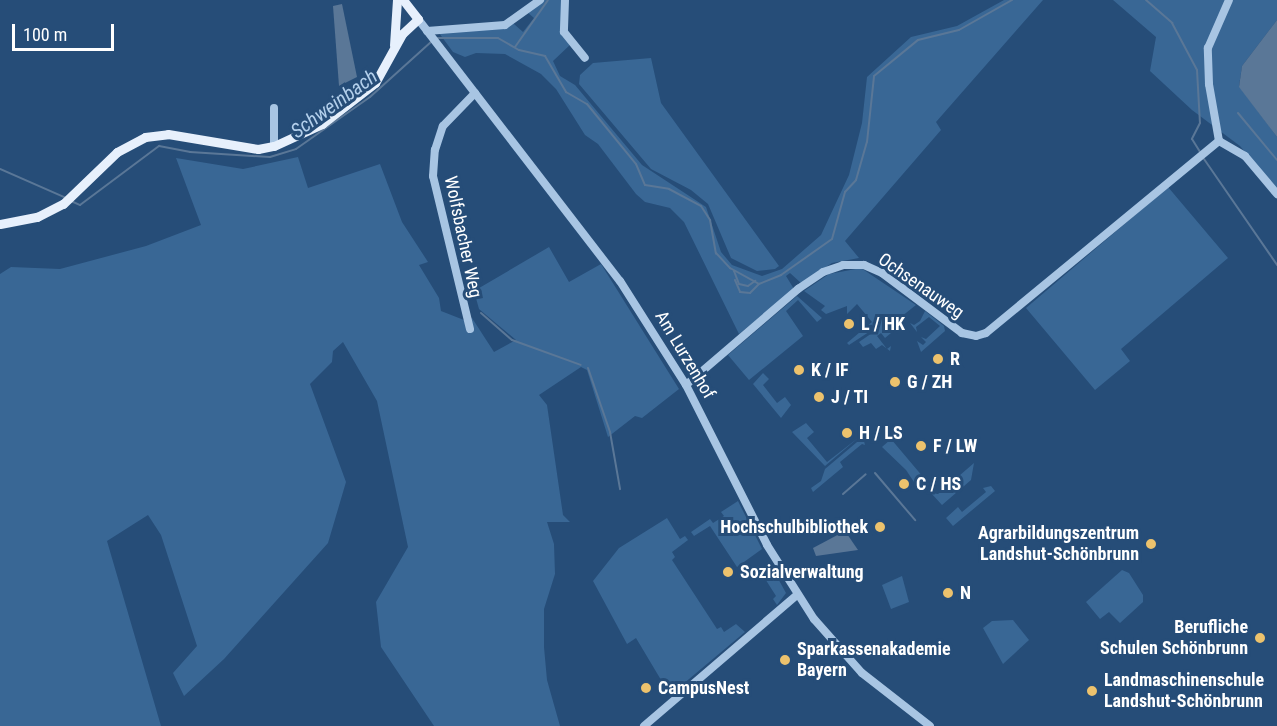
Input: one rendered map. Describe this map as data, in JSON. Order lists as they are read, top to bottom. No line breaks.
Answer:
{"streets":{"main road":["Am Lurzenhof"],"street":["Wolfsbacher Weg","Ochsenauweg"]},"crossings":[["Wolfsbacher Weg","Am Lurzenhof"],["Ochsenauweg","Am Lurzenhof"]],"water":["Schweinbach"],"places":["L / HK","R","K / IF","G / ZH","J / TI","H / LS","F / LW","C / HS","Hochschulbibliothek","Agrarbildungszentrum Landshut-Schönbrunn","Sozialverwaltung","N","Berufliche Schulen Schönbrunn","Sparkassenakademie Bayern","CampusNest","Landmaschinenschule Landshut-Schönbrunn"],"scale_bar":"100 m"}
